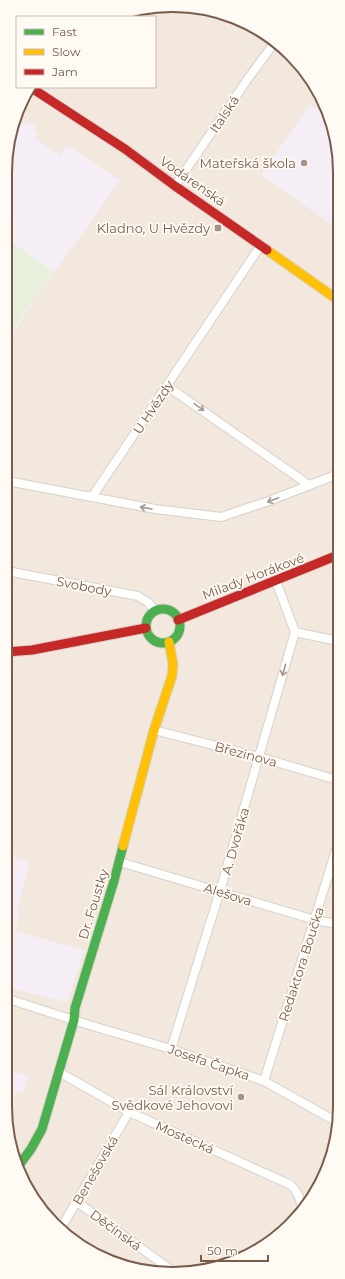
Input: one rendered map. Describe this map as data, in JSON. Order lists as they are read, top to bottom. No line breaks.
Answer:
{"streets":{"street":["Italská","Vodárenská","U Hvězdy","Milady Horákové","Svobody","Březinova","A. Dvořáka","Alešova","Dr. Foustky","Redaktora Boučka","Josefa Čapka","Mostecká","Benešovská","Děčínská"]},"crossings":[["Italská","Vodárenská"],["Vodárenská","U Hvězdy"],["Milady Horákové","Svobody"],["Milady Horákové","Dr. Foustky"],["Svobody","Dr. Foustky"],["Březinova","A. Dvořáka"],["Březinova","Dr. Foustky"],["A. Dvořáka","Alešova"],["A. Dvořáka","Josefa Čapka"],["Alešova","Dr. Foustky"],["Alešova","Redaktora Boučka"],["Dr. Foustky","Josefa Čapka"],["Dr. Foustky","Mostecká"],["Redaktora Boučka","Josefa Čapka"],["Mostecká","Benešovská"],["Benešovská","Děčínská"]],"places":{"other":["Mateřská škola","Sál Království Svědkové Jehovovi"],"transit":["Kladno, U Hvězdy"]},"legend":["Fast","Slow","Jam"],"scale_bar":"50 m"}
